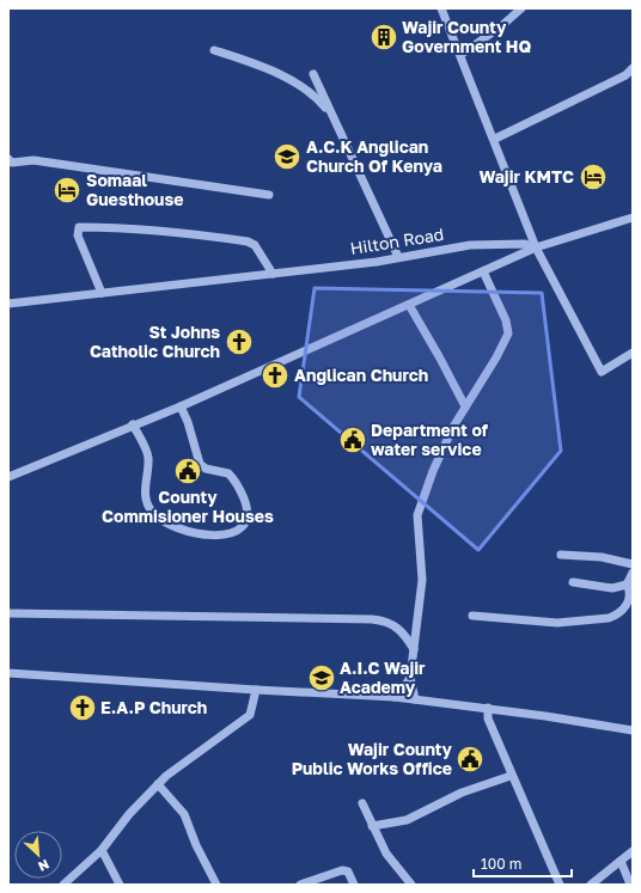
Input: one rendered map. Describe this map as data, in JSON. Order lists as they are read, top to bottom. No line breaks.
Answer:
{"streets":{"street":["Hilton Road"]},"places":{"building":["Wajir County Government HQ"],"school or university":["A.C.K Anglican Church Of Kenya","A.I.C Wajir Academy"],"hotel":["Wajir KMTC","Somaal Guesthouse"],"church":["St Johns Catholic Church","Anglican Church","E.A.P Church"],"public building":["Department of water service","County Commisioner Houses","Wajir County Public Works Office"]},"scale_bar":"100 m","north":"bottom right"}
